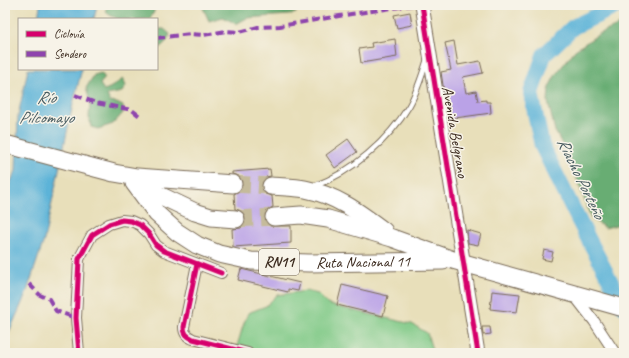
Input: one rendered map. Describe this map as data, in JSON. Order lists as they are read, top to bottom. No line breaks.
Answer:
{"streets":{"highway":["RN11","Ruta Nacional 11"],"street":["Avenida Belgrano"]},"crossings":[["Avenida Belgrano","Ruta Nacional 11"]],"water":["Río Pilcomayo","Riacho Porteño"],"legend":["Ciclovía","Sendero"]}
